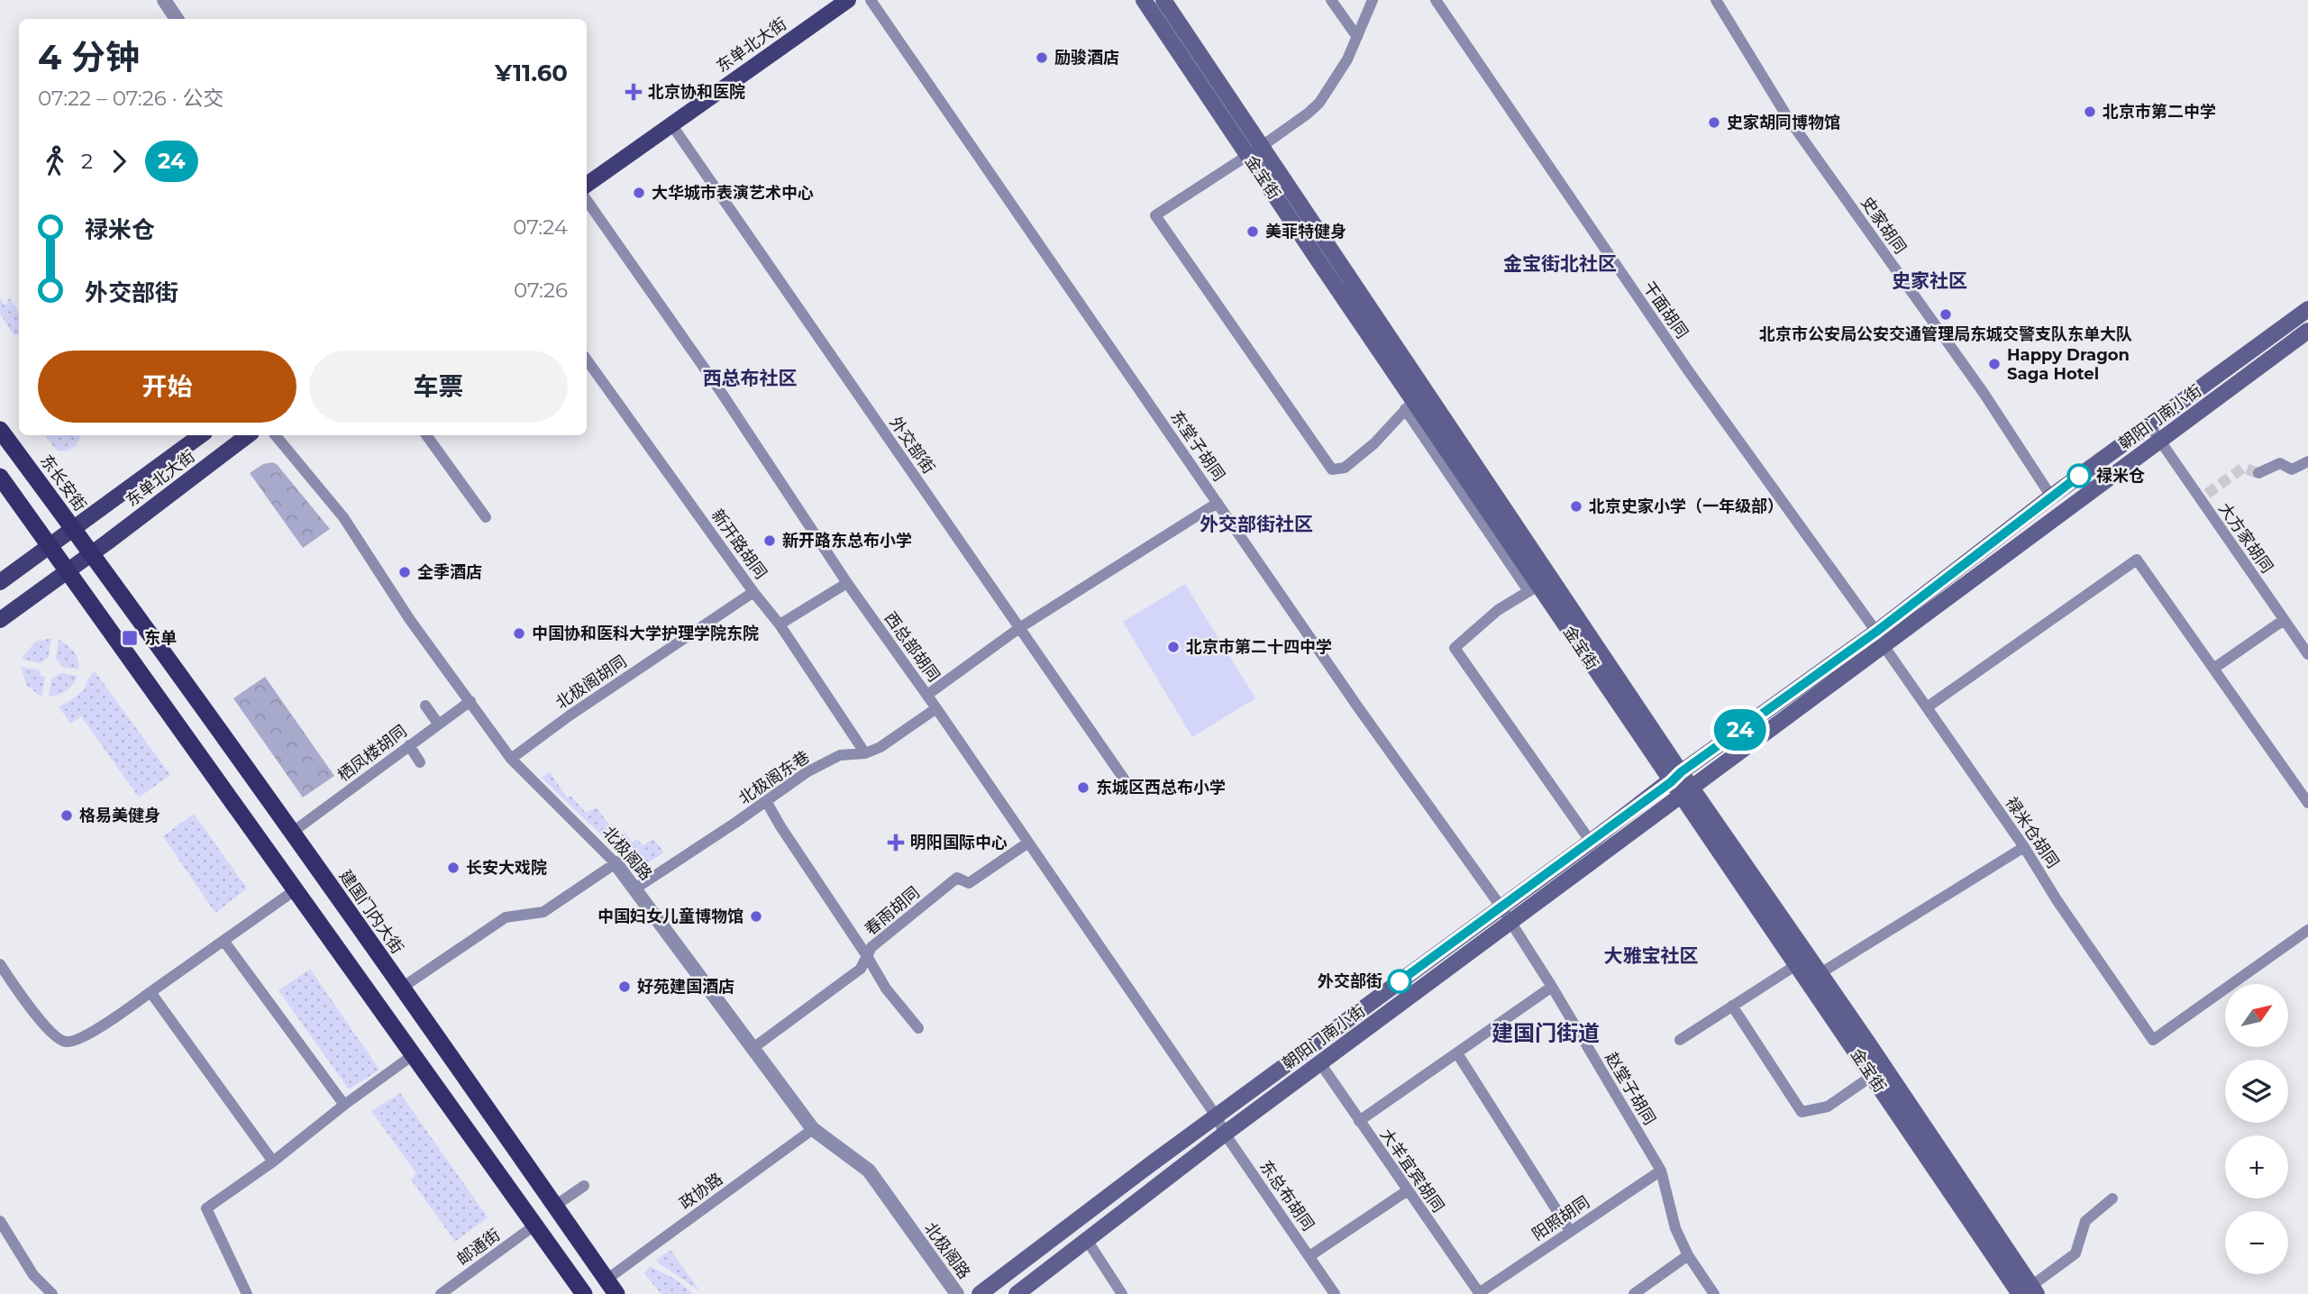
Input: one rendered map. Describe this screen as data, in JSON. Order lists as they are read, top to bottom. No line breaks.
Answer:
{"streets":{"highway":["东长安街","建国门内大街"],"main road":["东单北大街","金宝街","朝阳门南小街"],"street":["史家胡同","干面胡同","外交部街","东堂子胡同","大方家胡同","新开路胡同","西总部胡同","北极阁胡同","栖凤楼胡同","北极阁东巷","禄米仓胡同","北极阁路","春雨胡同","赵堂子胡同","大羊宜宾胡同","政协路","东总布胡同","阳照胡同","邮通街"]},"crossings":[["东单北大街","外交部街"],["东单北大街","东长安街"],["东单北大街","建国门内大街"],["金宝街","朝阳门南小街"],["史家胡同","朝阳门南小街"],["干面胡同","朝阳门南小街"],["干面胡同","禄米仓胡同"],["朝阳门南小街","东堂子胡同"],["朝阳门南小街","大方家胡同"],["朝阳门南小街","西总部胡同"],["朝阳门南小街","禄米仓胡同"],["朝阳门南小街","赵堂子胡同"],["朝阳门南小街","大羊宜宾胡同"],["朝阳门南小街","东总布胡同"],["东堂子胡同","赵堂子胡同"],["东长安街","建国门内大街"],["新开路胡同","北极阁胡同"],["新开路胡同","北极阁东巷"],["西总部胡同","北极阁东巷"],["西总部胡同","春雨胡同"],["西总部胡同","东总布胡同"],["北极阁胡同","北极阁路"],["栖凤楼胡同","北极阁路"],["栖凤楼胡同","建国门内大街"],["北极阁东巷","北极阁路"],["北极阁路","春雨胡同"],["北极阁路","政协路"],["建国门内大街","政协路"],["赵堂子胡同","阳照胡同"],["大羊宜宾胡同","阳照胡同"]],"districts":["金宝街北社区","史家社区","西总布社区","外交部街社区","大雅宝社区","建国门街道"],"places":{"other":["励骏酒店","北京市第二中学","史家胡同博物馆","大华城市表演艺术中心","美菲特健身","北京市公安局公安交通管理局东城交警支队东单大队","Happy Dragon Saga Hotel","禄米仓","北京史家小学（一年级部）","新开路东总布小学","全季酒店","中国协和医科大学护理学院东院","北京市第二十四中学","东城区西总布小学","格易美健身","长安大戏院","中国妇女儿童博物馆","外交部街","好苑建国酒店"],"health":["北京协和医院","明阳国际中心"],"transit":["东单"]},"lines":["bus line 24"],"north":"top right","page":{"on_map":"24","heading":["4 分钟","07:22 – 07:26 · 公交","¥11.60"],"legs":["2","24"],"list":[{"name":"禄米仓","value":"07:24"},{"name":"外交部街","value":"07:26"}],"buttons":["开始","车票"],"map_buttons":["+","−"]}}
